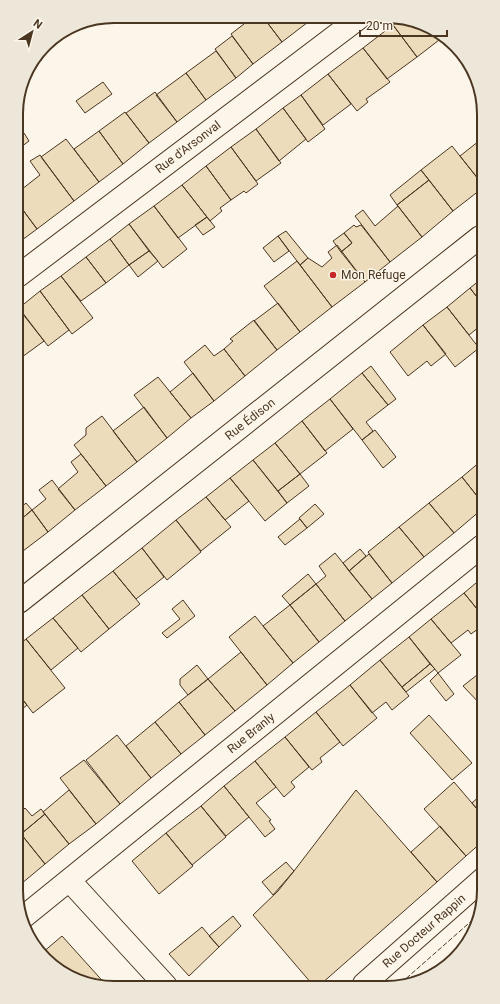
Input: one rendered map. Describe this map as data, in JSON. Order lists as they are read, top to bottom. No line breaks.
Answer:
{"streets":{"street":["Rue d'Arsonval","Rue Édison","Rue Branly","Rue Docteur Rappin"]},"places":["Mon Refuge"],"scale_bar":"20 m","north":"top right"}
